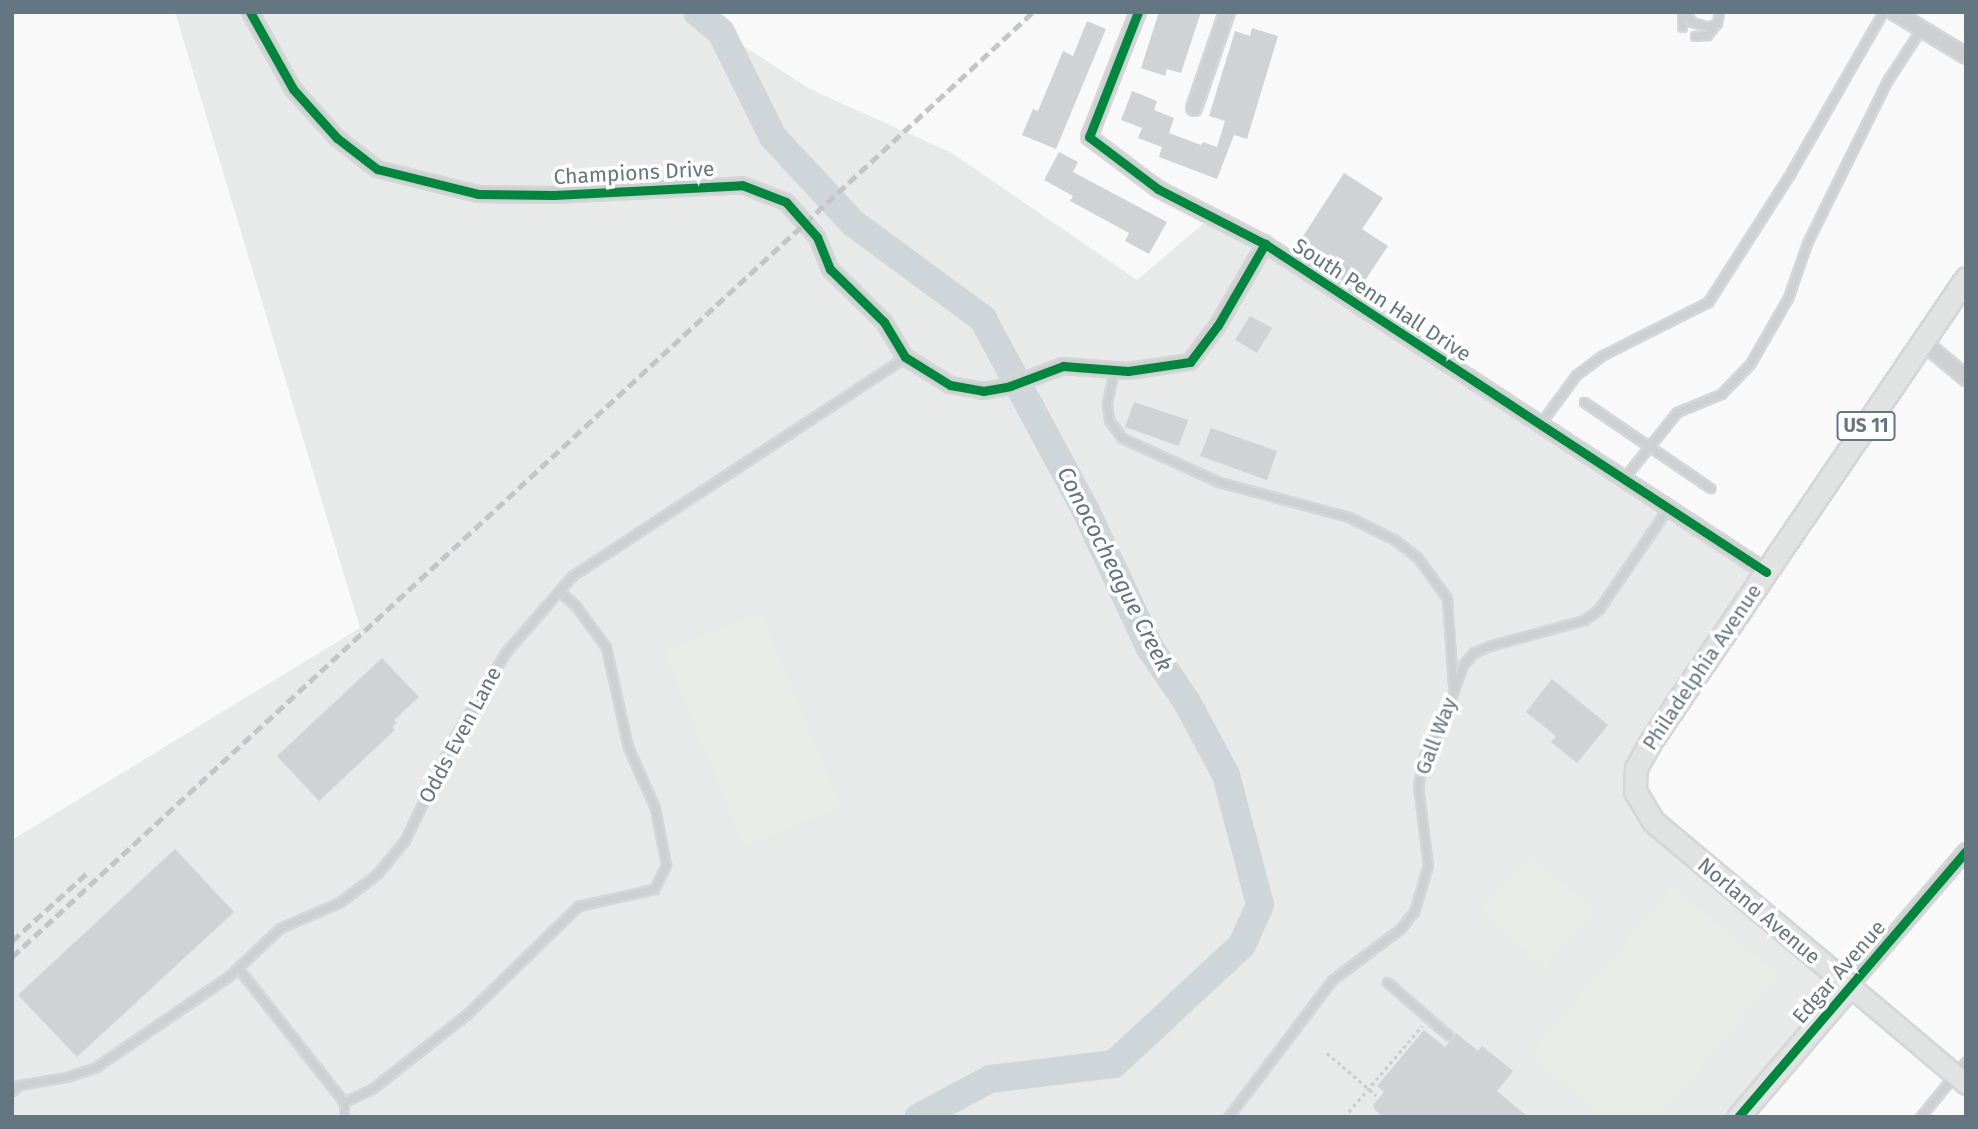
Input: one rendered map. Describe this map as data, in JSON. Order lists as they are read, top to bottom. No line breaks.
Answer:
{"streets":{"main road":["US 11","Philadelphia Avenue","Norland Avenue","Edgar Avenue"],"street":["Champions Drive","South Penn Hall Drive"],"lane":["Odds Even Lane","Gall Way"]},"crossings":[["Champions Drive","Odds Even Lane"],["Champions Drive","Gall Way"],["South Penn Hall Drive","Philadelphia Avenue"],["Philadelphia Avenue","Norland Avenue"],["Norland Avenue","Edgar Avenue"]],"water":["Conococheague Creek"]}
